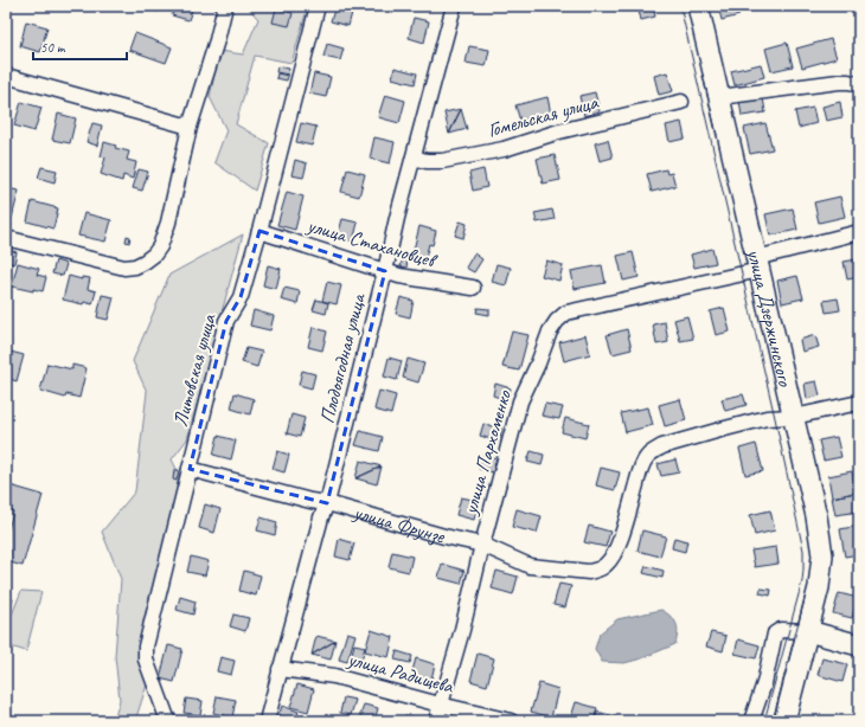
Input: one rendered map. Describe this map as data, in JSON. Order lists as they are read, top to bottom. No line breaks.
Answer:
{"streets":{"main road":["улица Дзержинского"],"street":["Гомельская улица","улица Стахановцев","Плодоягодная улица","Литовская улица","улица Пархоменко","улица Фрунзе","улица Радищева"]},"crossings":[["Гомельская улица","Плодоягодная улица"],["улица Стахановцев","Плодоягодная улица"],["улица Стахановцев","Литовская улица"],["улица Дзержинского","улица Пархоменко"],["улица Дзержинского","улица Фрунзе"],["Плодоягодная улица","улица Фрунзе"],["Плодоягодная улица","улица Радищева"],["Литовская улица","улица Фрунзе"],["улица Пархоменко","улица Фрунзе"],["улица Пархоменко","улица Радищева"]],"scale_bar":"50 m"}
